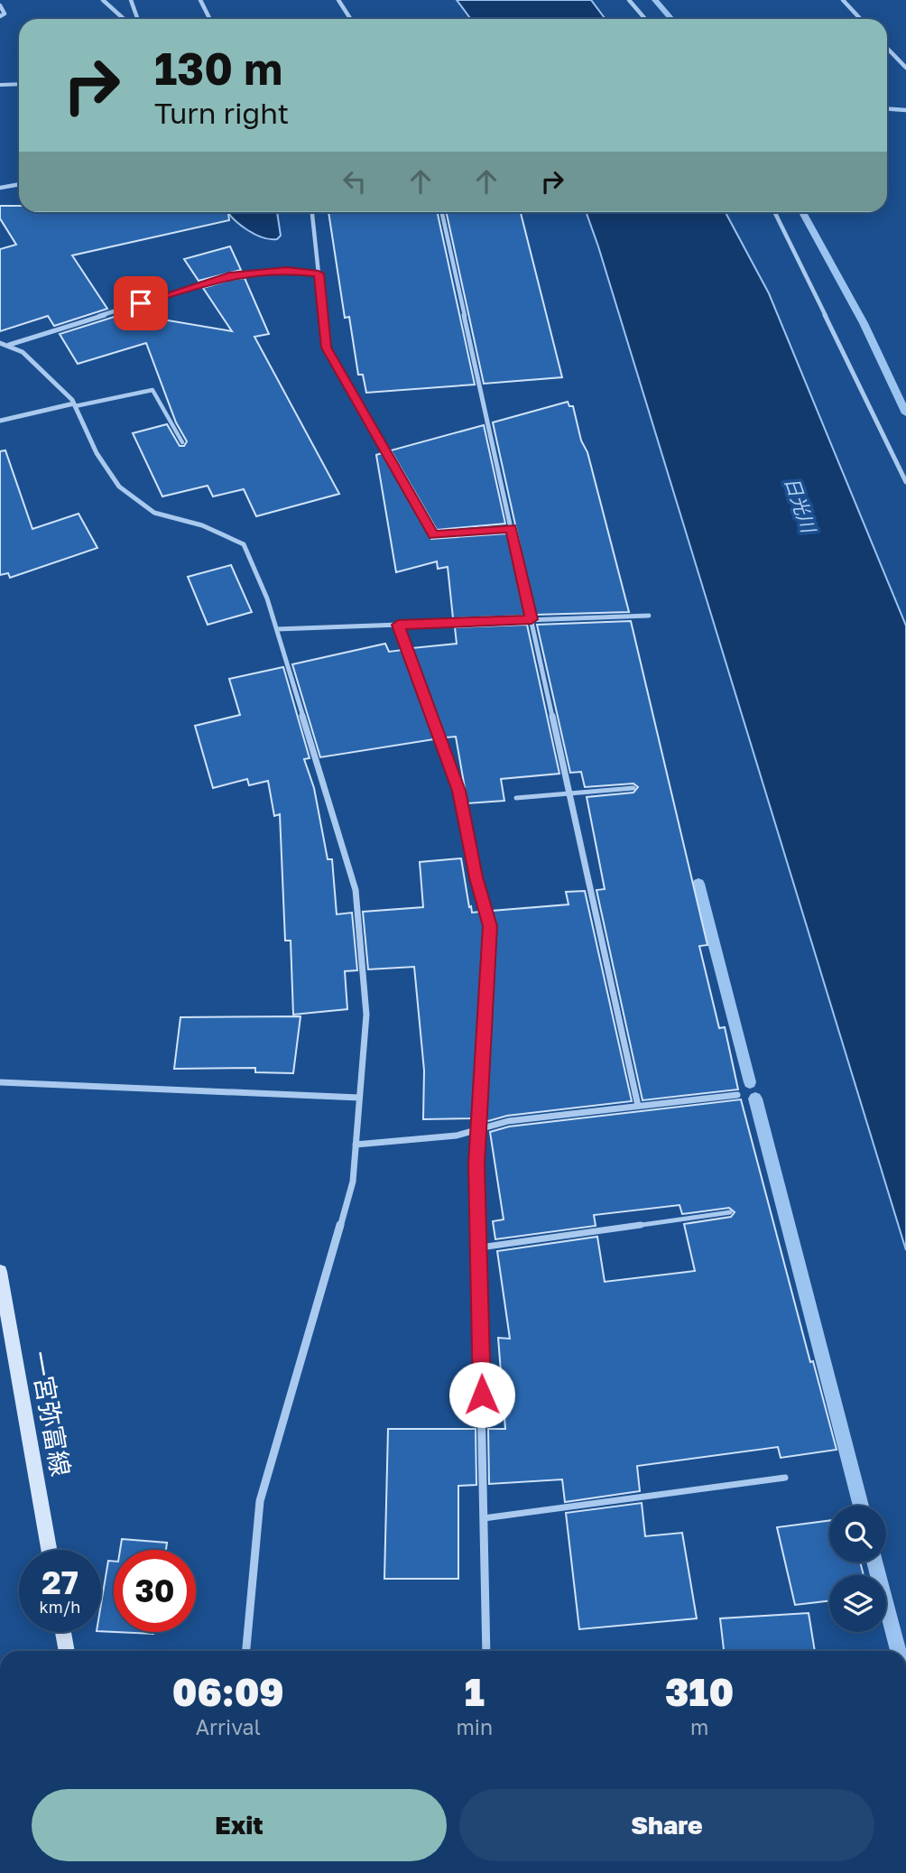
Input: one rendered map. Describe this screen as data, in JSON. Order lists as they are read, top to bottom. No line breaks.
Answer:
{"streets":{"main road":["一宮弥富線"]},"water":["日光川"],"page":{"turn":["130 m","Turn right"],"speed":"27 km/h","limit":"30","eta":["06:09","Arrival","1","min","310","m"],"buttons":["Exit","Share"]}}
